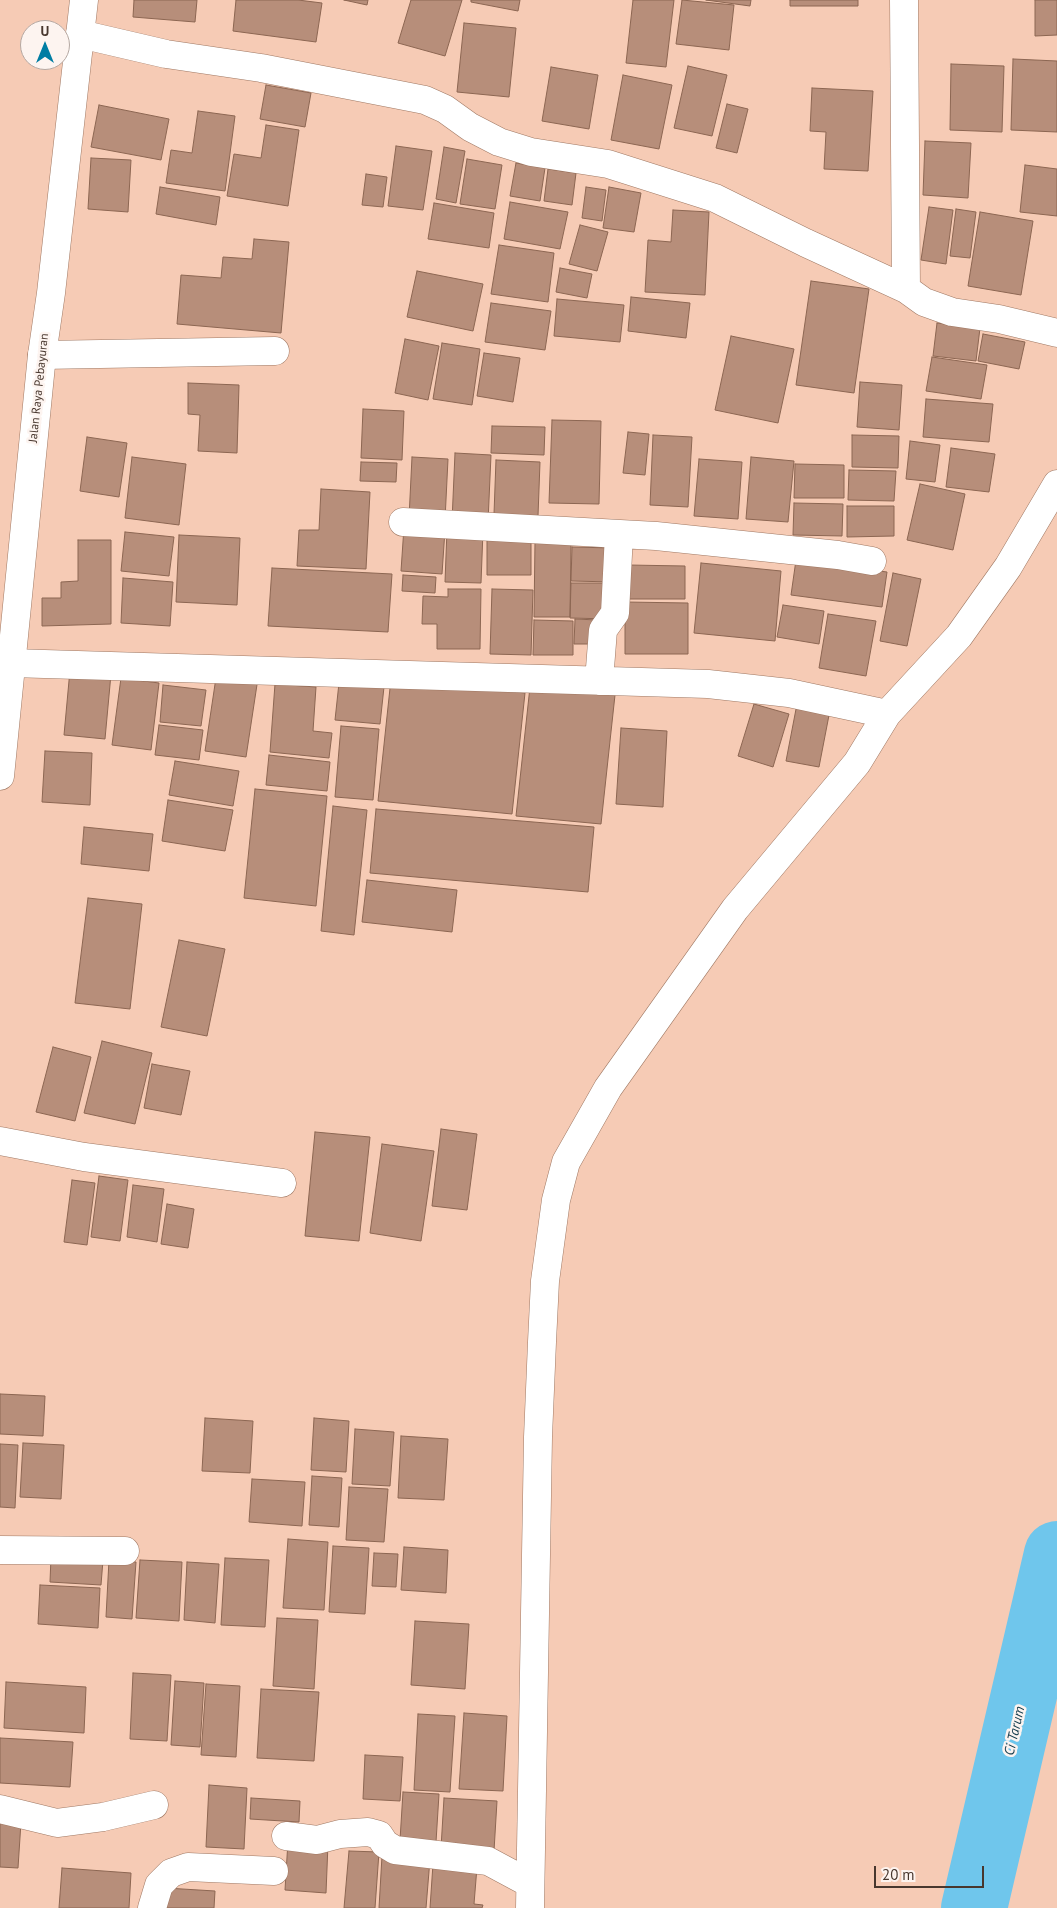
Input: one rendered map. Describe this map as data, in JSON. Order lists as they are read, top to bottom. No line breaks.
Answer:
{"streets":{"street":["Jalan Raya Pebayuran"]},"water":["Ci Tarum"],"scale_bar":"20 m","north":"top"}
